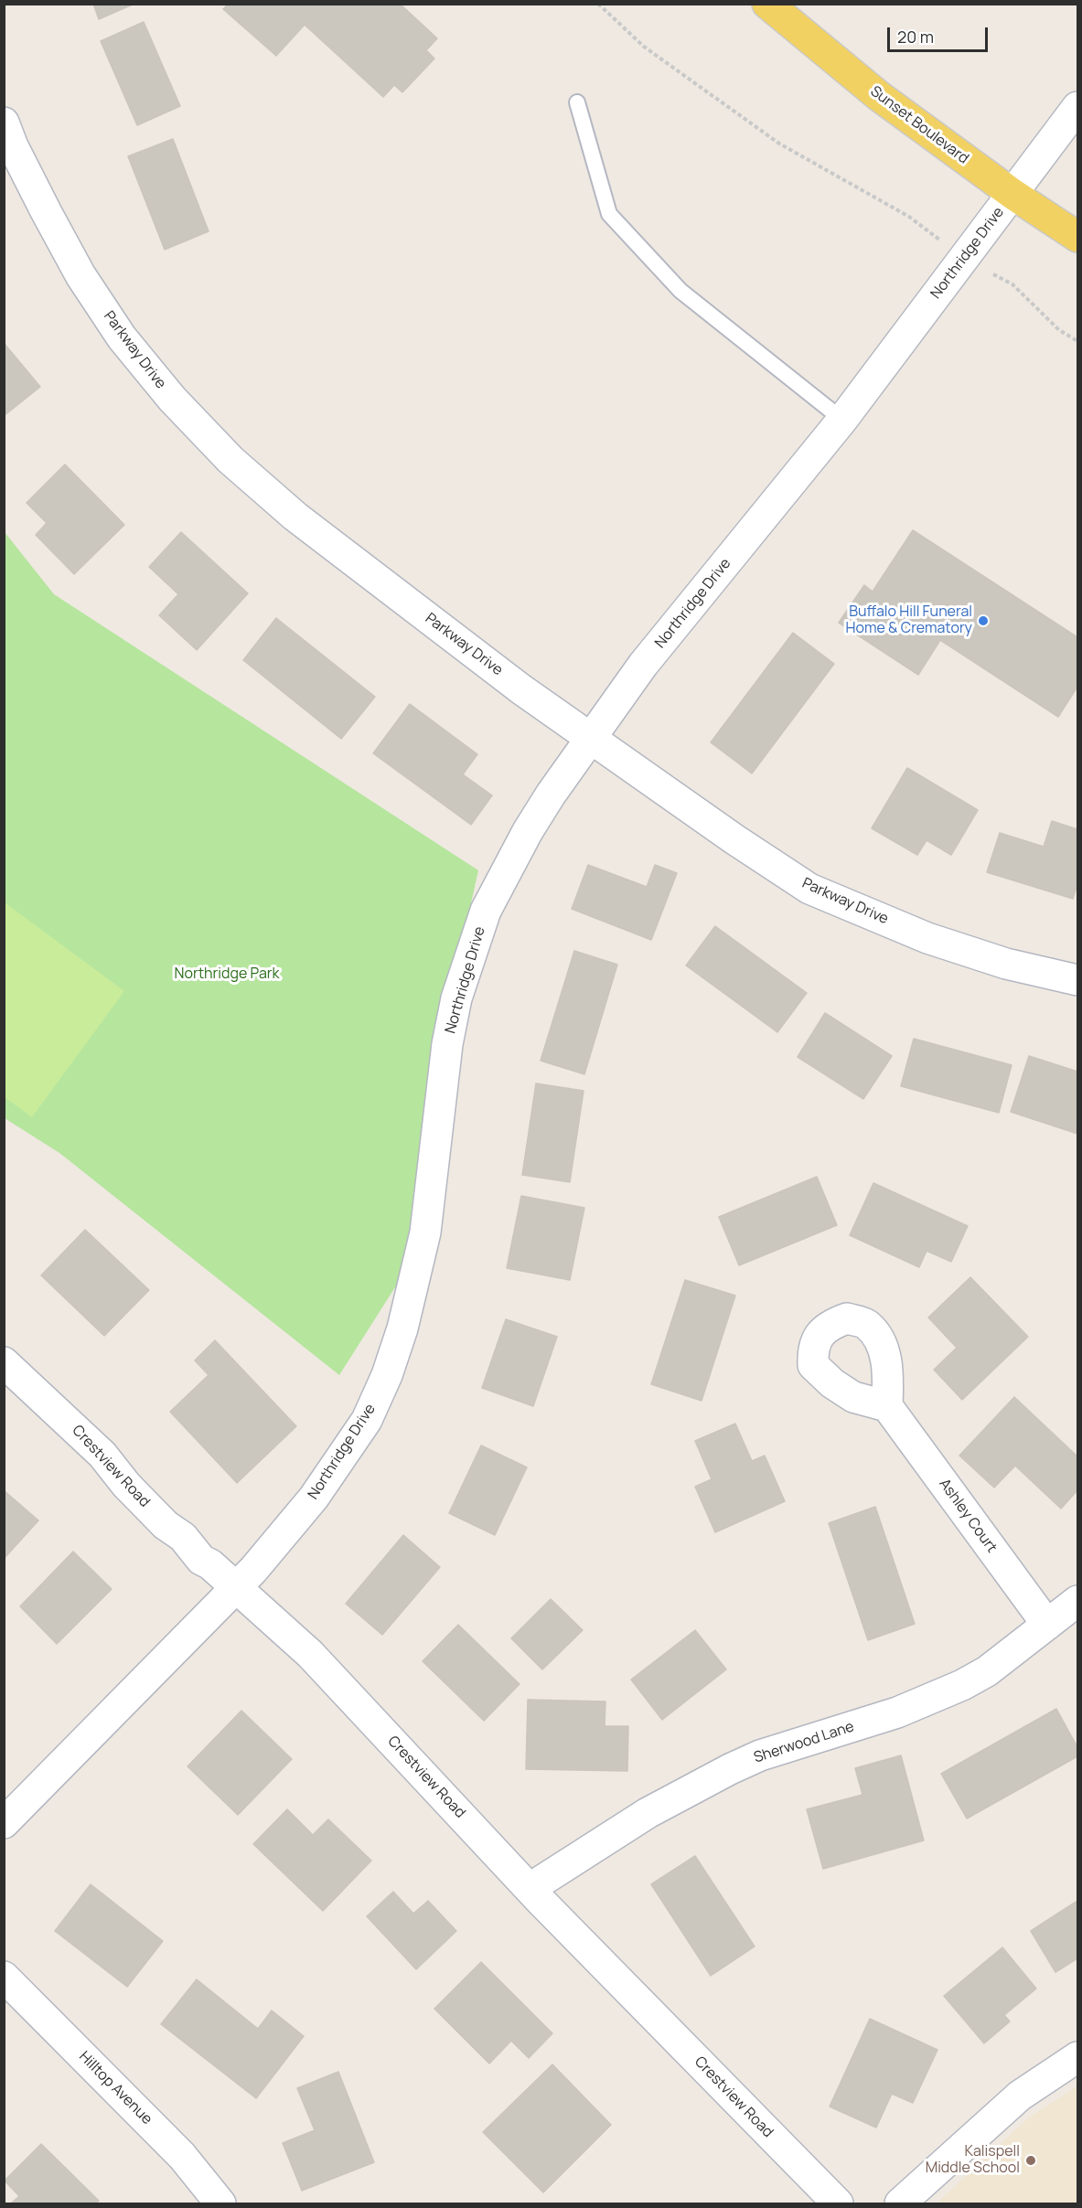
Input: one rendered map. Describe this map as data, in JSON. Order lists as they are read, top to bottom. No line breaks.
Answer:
{"streets":{"main road":["Sunset Boulevard"],"street":["Northridge Drive","Parkway Drive","Crestview Road","Ashley Court","Sherwood Lane","Hilltop Avenue"]},"crossings":[["Sunset Boulevard","Northridge Drive"],["Northridge Drive","Parkway Drive"],["Northridge Drive","Crestview Road"],["Crestview Road","Sherwood Lane"],["Ashley Court","Sherwood Lane"]],"parks":["Northridge Park"],"places":["Buffalo Hill Funeral Home & Crematory","Kalispell Middle School"],"scale_bar":"20 m"}
